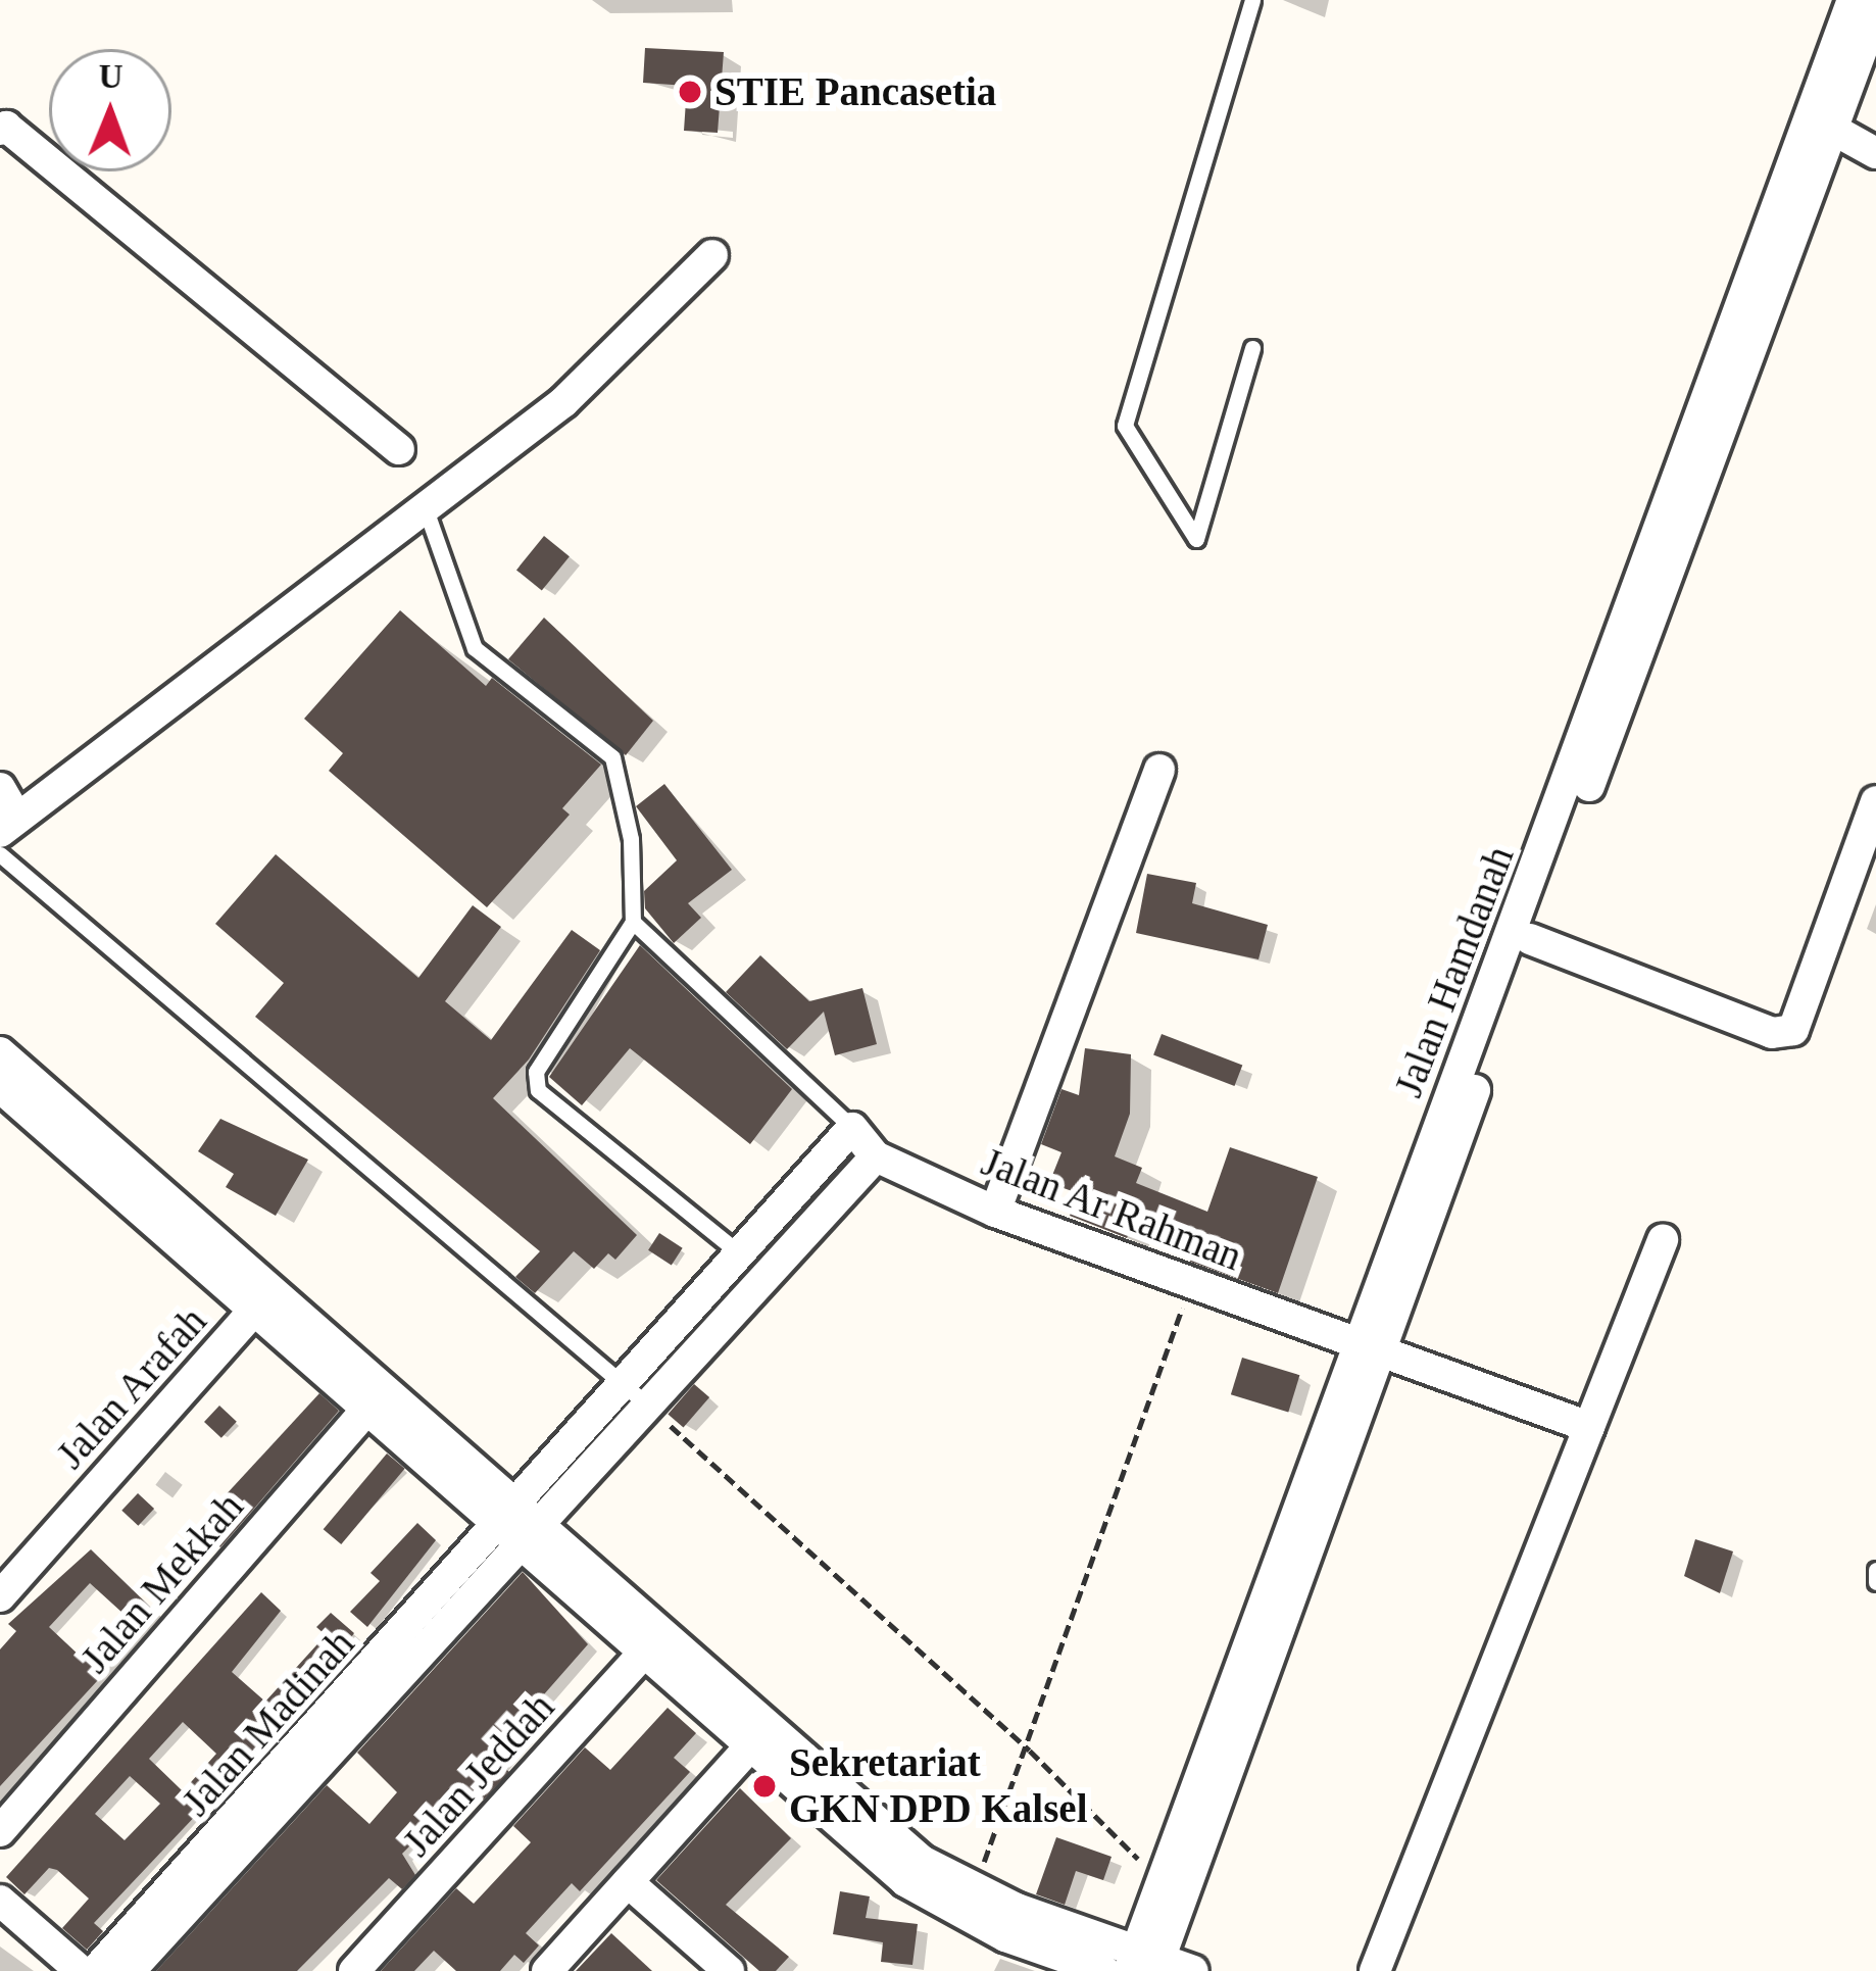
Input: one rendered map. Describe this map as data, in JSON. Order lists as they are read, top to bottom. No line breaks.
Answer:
{"streets":{"street":["Jalan Hamdanah","Jalan Ar Rahman","Jalan Arafah","Jalan Mekkah","Jalan Madinah","Jalan Jeddah"]},"crossings":[["Jalan Hamdanah","Jalan Ar Rahman"]],"places":["STIE Pancasetia","Sekretariat GKN DPD Kalsel"],"north":"top"}
